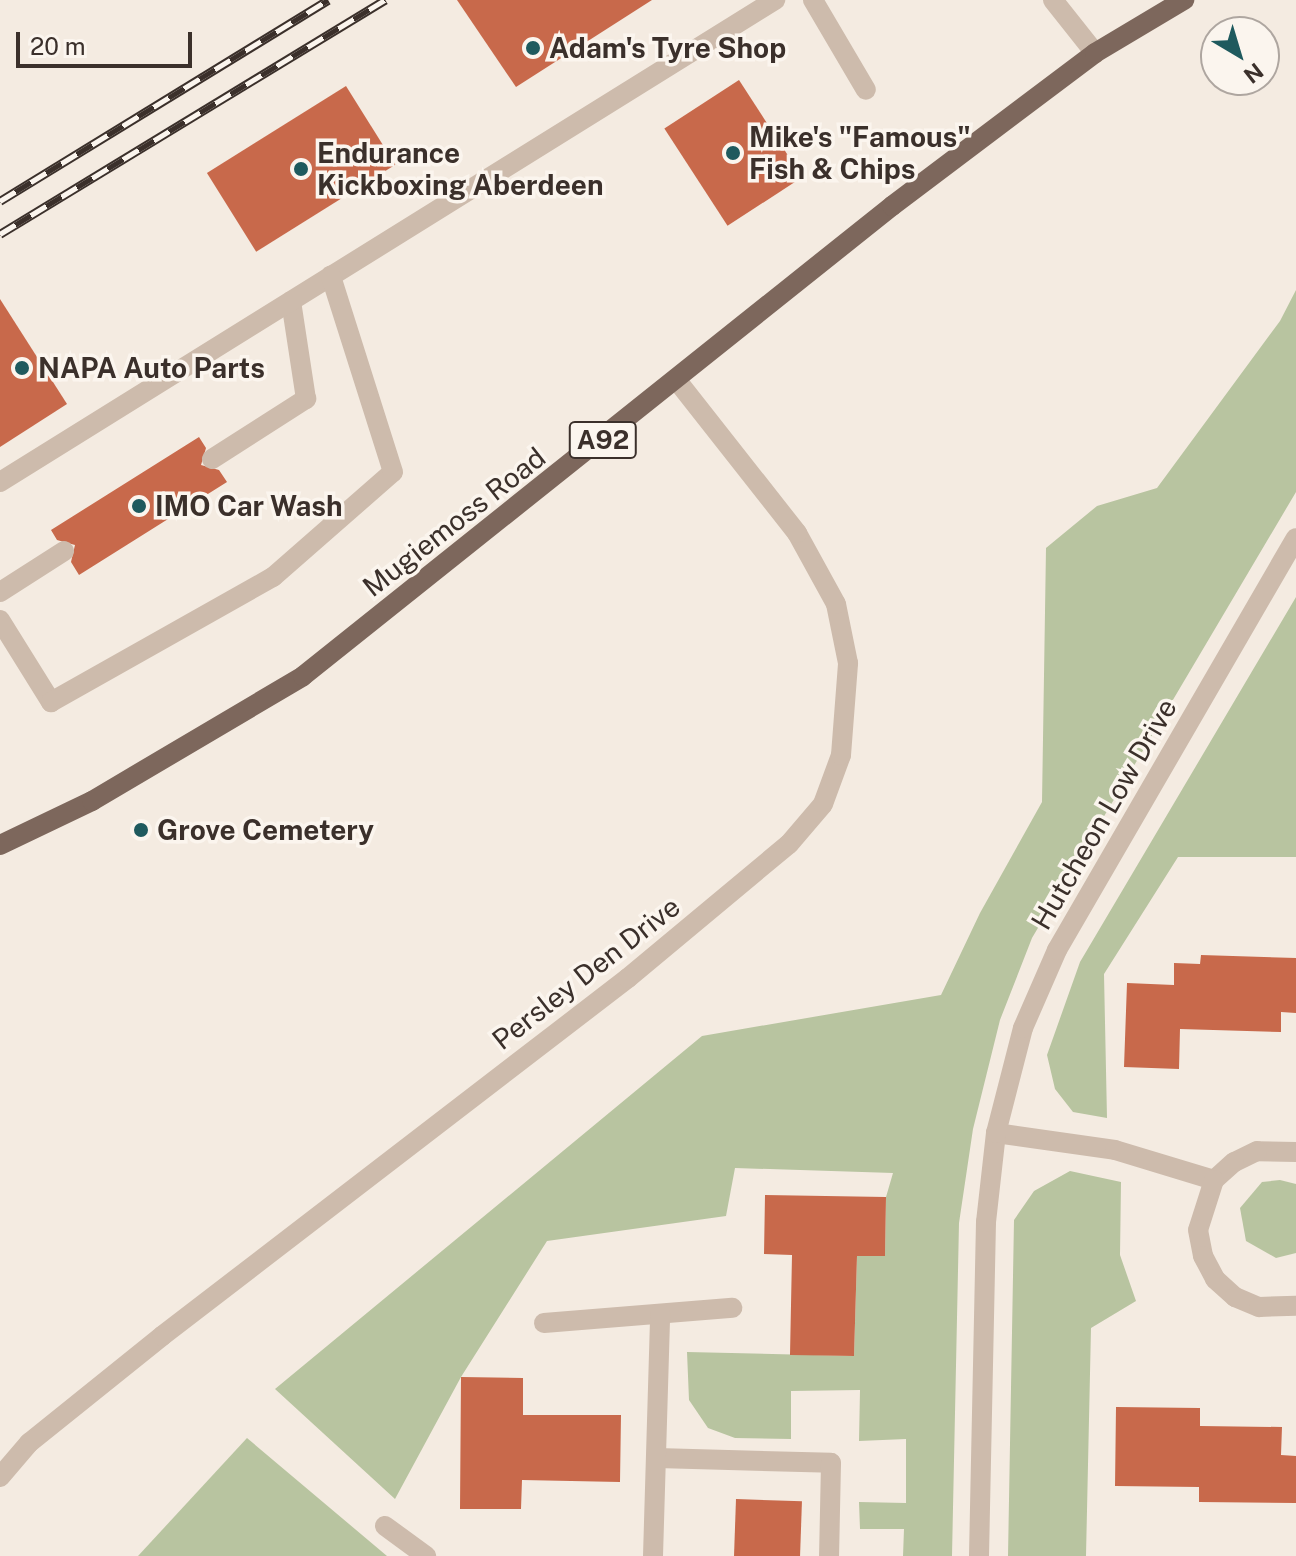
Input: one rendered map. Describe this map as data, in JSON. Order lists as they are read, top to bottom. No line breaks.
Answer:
{"streets":{"main road":["A92","Mugiemoss Road"],"street":["Hutcheon Low Drive","Persley Den Drive"]},"crossings":[["Mugiemoss Road","Persley Den Drive"]],"places":["Adam's Tyre Shop","Mike's \"Famous\" Fish & Chips","Endurance Kickboxing Aberdeen","NAPA Auto Parts","IMO Car Wash","Grove Cemetery"],"scale_bar":"20 m","north":"bottom right"}
